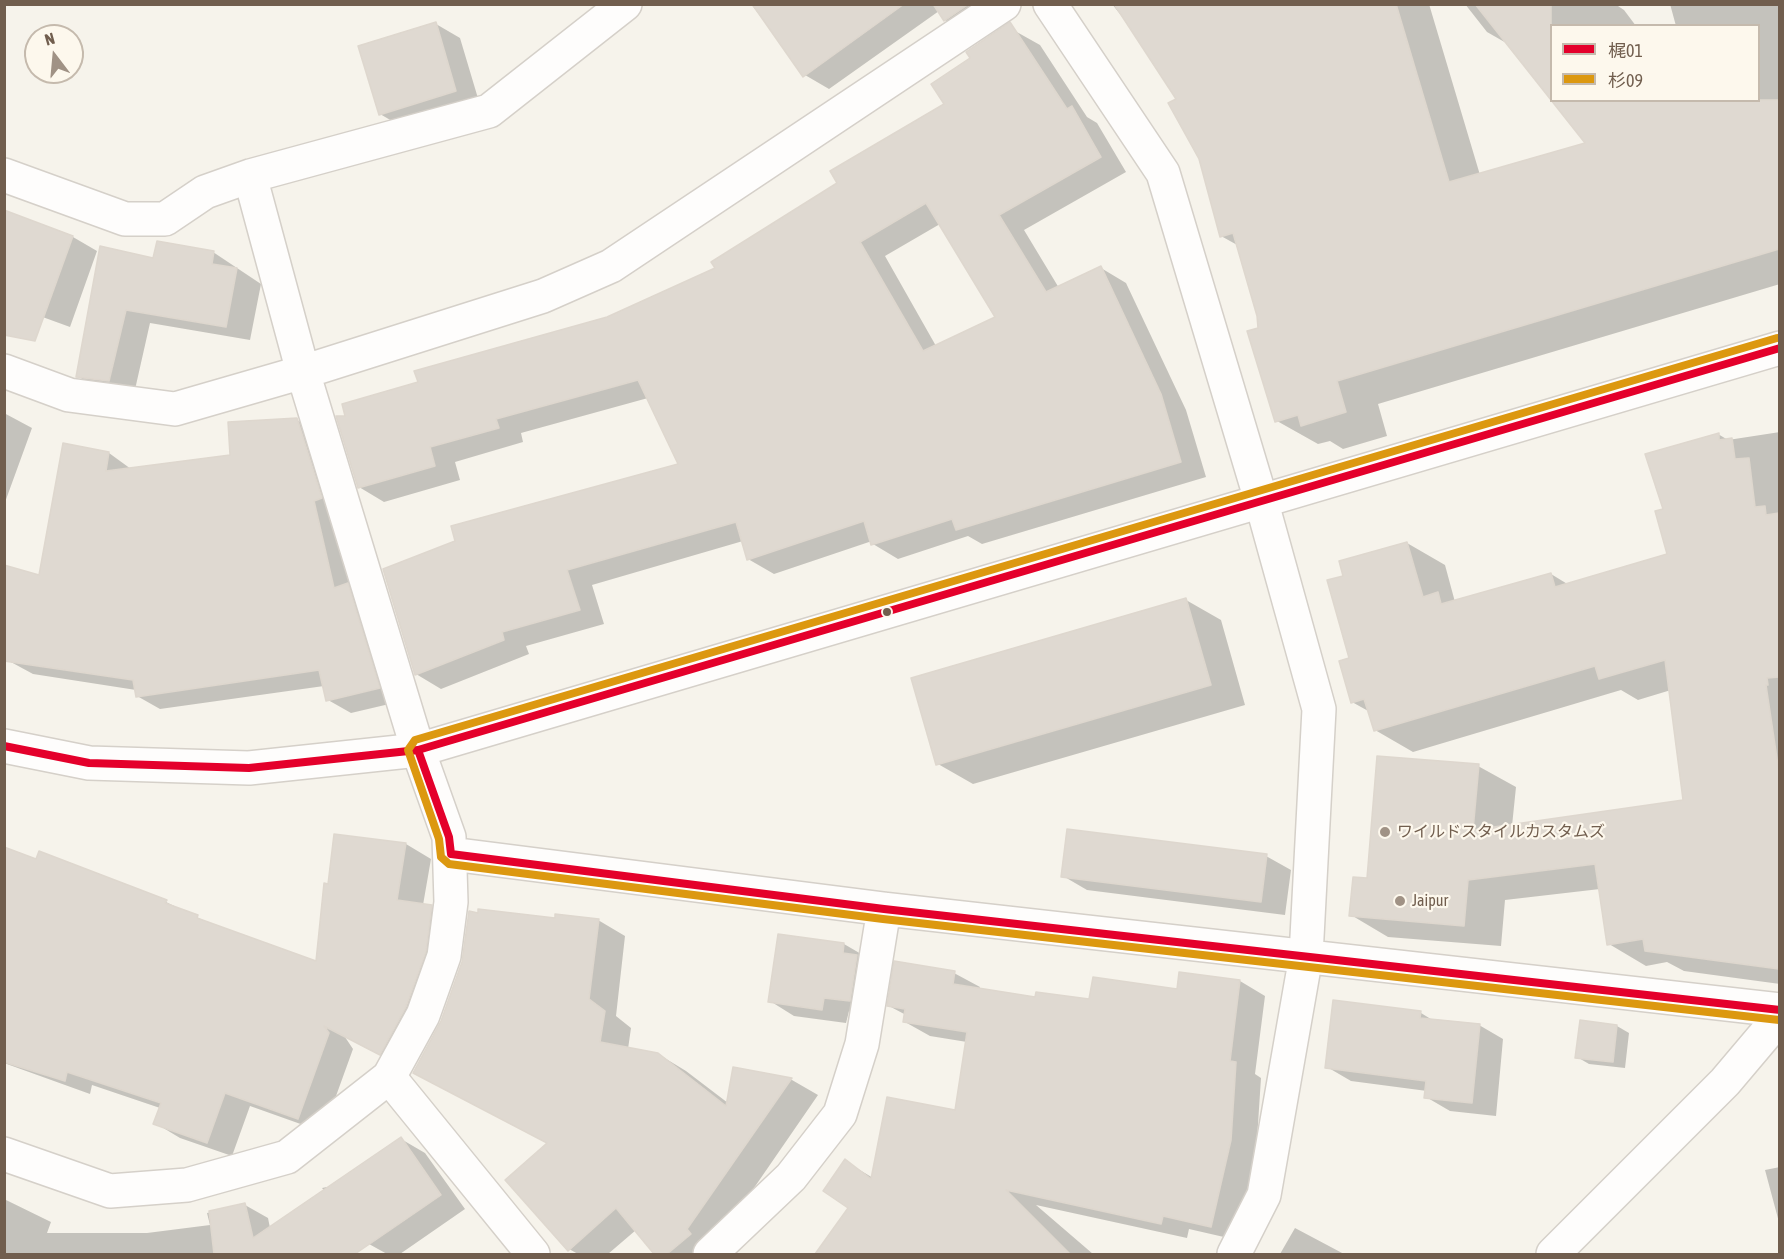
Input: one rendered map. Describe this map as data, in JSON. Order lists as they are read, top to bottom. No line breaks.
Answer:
{"places":["ワイルドスタイルカスタムズ","Jaipur"],"lines":["transit line 杉09","transit line 梶01"],"legend":["梶01","杉09"],"north":"top"}
